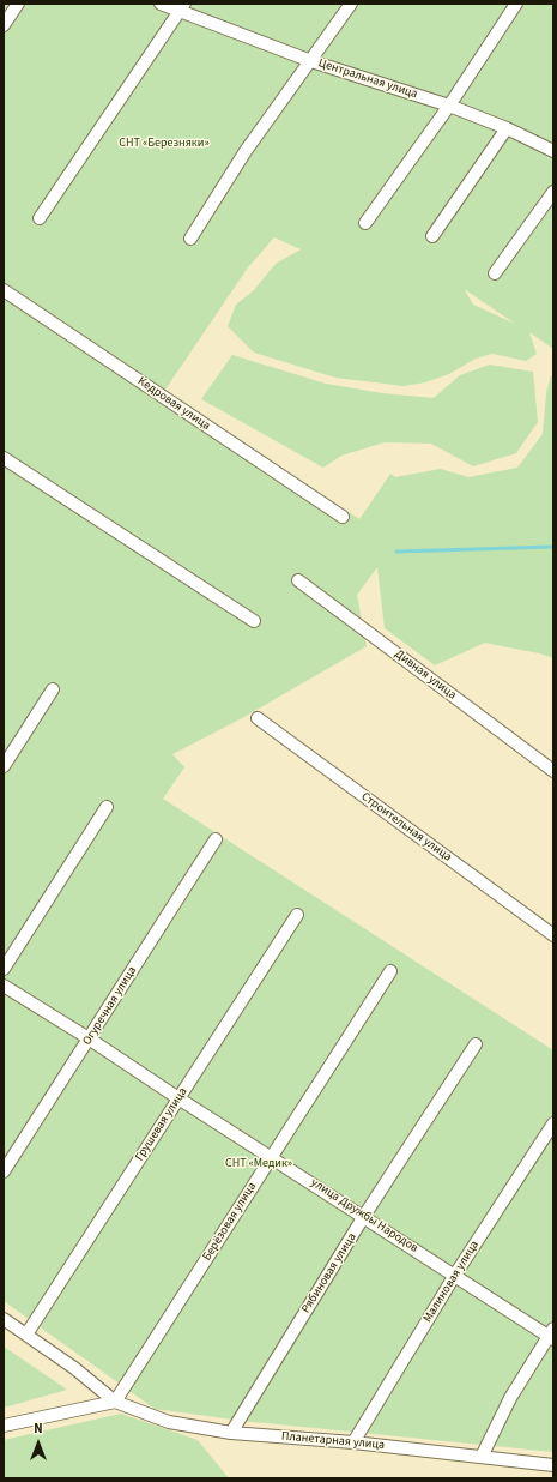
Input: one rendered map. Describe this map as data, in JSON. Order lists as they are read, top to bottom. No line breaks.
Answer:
{"streets":{"street":["Центральная улица","Кедровая улица","Дивная улица","Строительная улица","Огуречная улица","Грушевая улица","улица Дружбы Народов","Берёзовая улица","Рябиновая улица","Малиновая улица","Планетарная улица"]},"crossings":[["Огуречная улица","улица Дружбы Народов"],["Грушевая улица","улица Дружбы Народов"],["улица Дружбы Народов","Берёзовая улица"],["улица Дружбы Народов","Рябиновая улица"],["улица Дружбы Народов","Малиновая улица"],["Берёзовая улица","Планетарная улица"],["Рябиновая улица","Планетарная улица"],["Малиновая улица","Планетарная улица"]],"parks":["СНТ «Березняки»","СНТ «Медик»"],"north":"top"}
